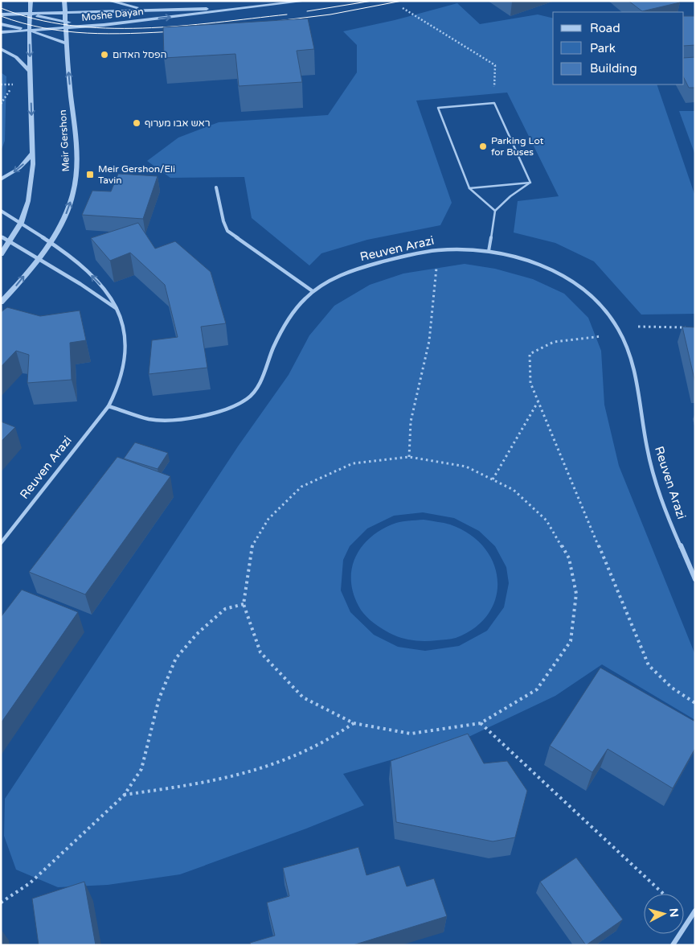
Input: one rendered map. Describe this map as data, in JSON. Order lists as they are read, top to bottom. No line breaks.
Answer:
{"streets":{"street":["Moshe Dayan","Meir Gershon","Reuven Arazi"]},"crossings":[["Moshe Dayan","Meir Gershon"],["Meir Gershon","Reuven Arazi"]],"places":{"other":["הפסל האדום","ראש אבו מערוף","Parking Lot for Buses"],"transit":["Meir Gershon/Eli Tavin"]},"legend":["Road","Park","Building"],"north":"right"}
